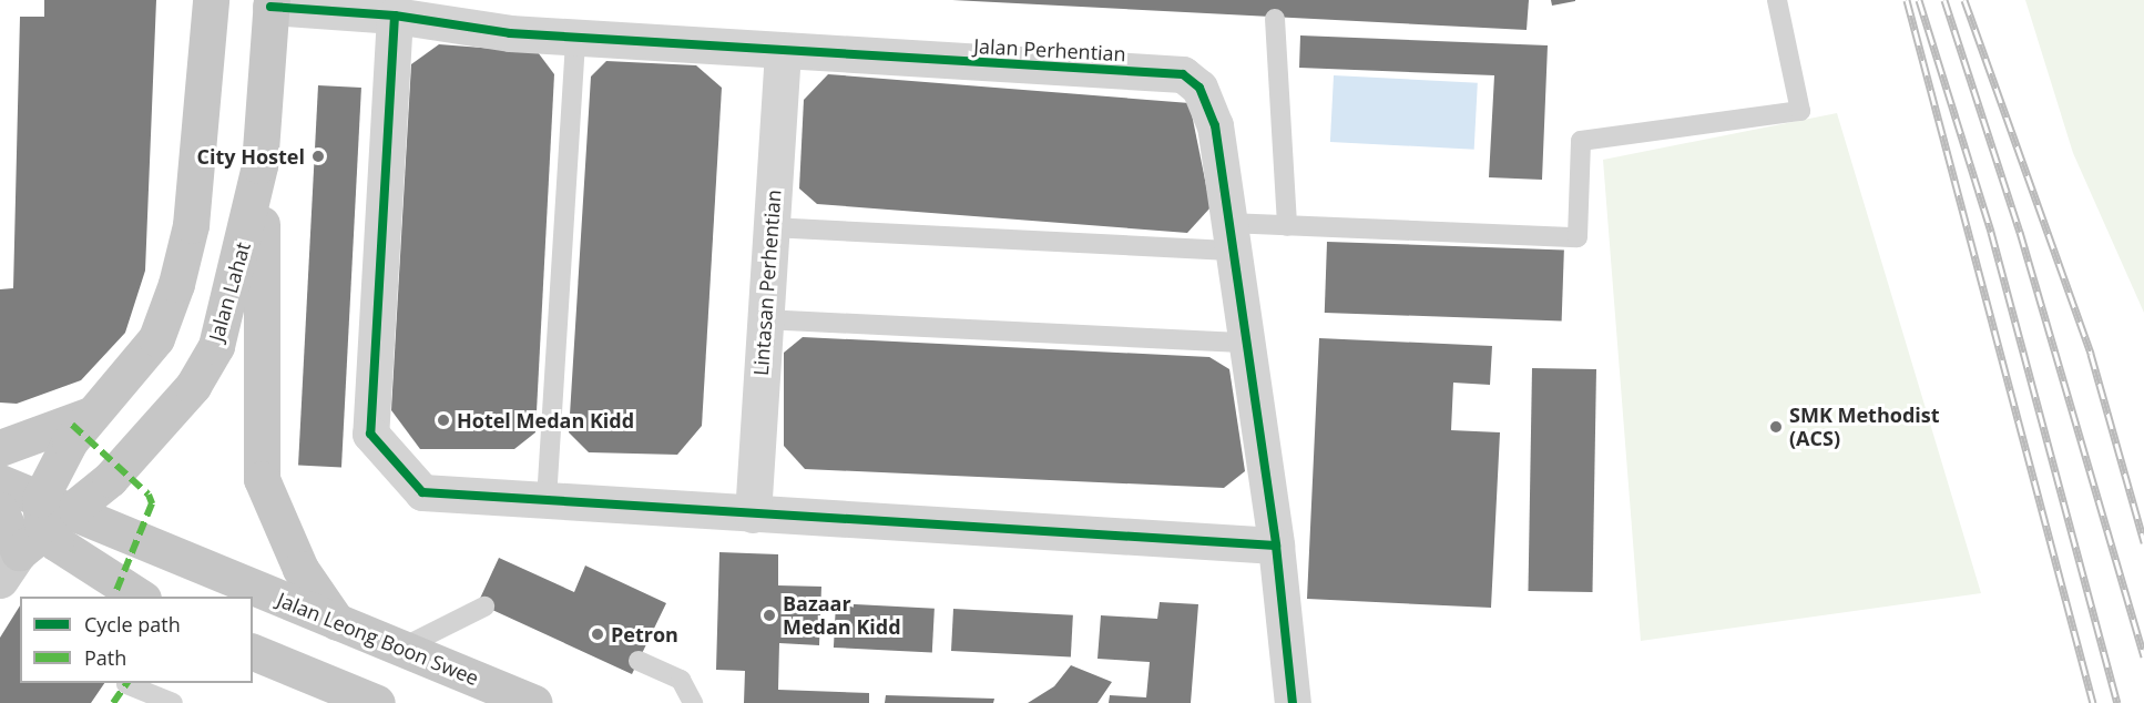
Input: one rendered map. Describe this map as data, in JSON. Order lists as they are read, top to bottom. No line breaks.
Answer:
{"streets":{"main road":["Jalan Lahat","Jalan Leong Boon Swee"],"street":["Jalan Perhentian","Lintasan Perhentian"]},"crossings":[["Jalan Perhentian","Lintasan Perhentian"],["Jalan Perhentian","Jalan Lahat"],["Jalan Lahat","Jalan Leong Boon Swee"]],"places":["City Hostel","Hotel Medan Kidd","SMK Methodist (ACS)","Bazaar Medan Kidd","Petron"],"legend":["Cycle path","Path"]}
